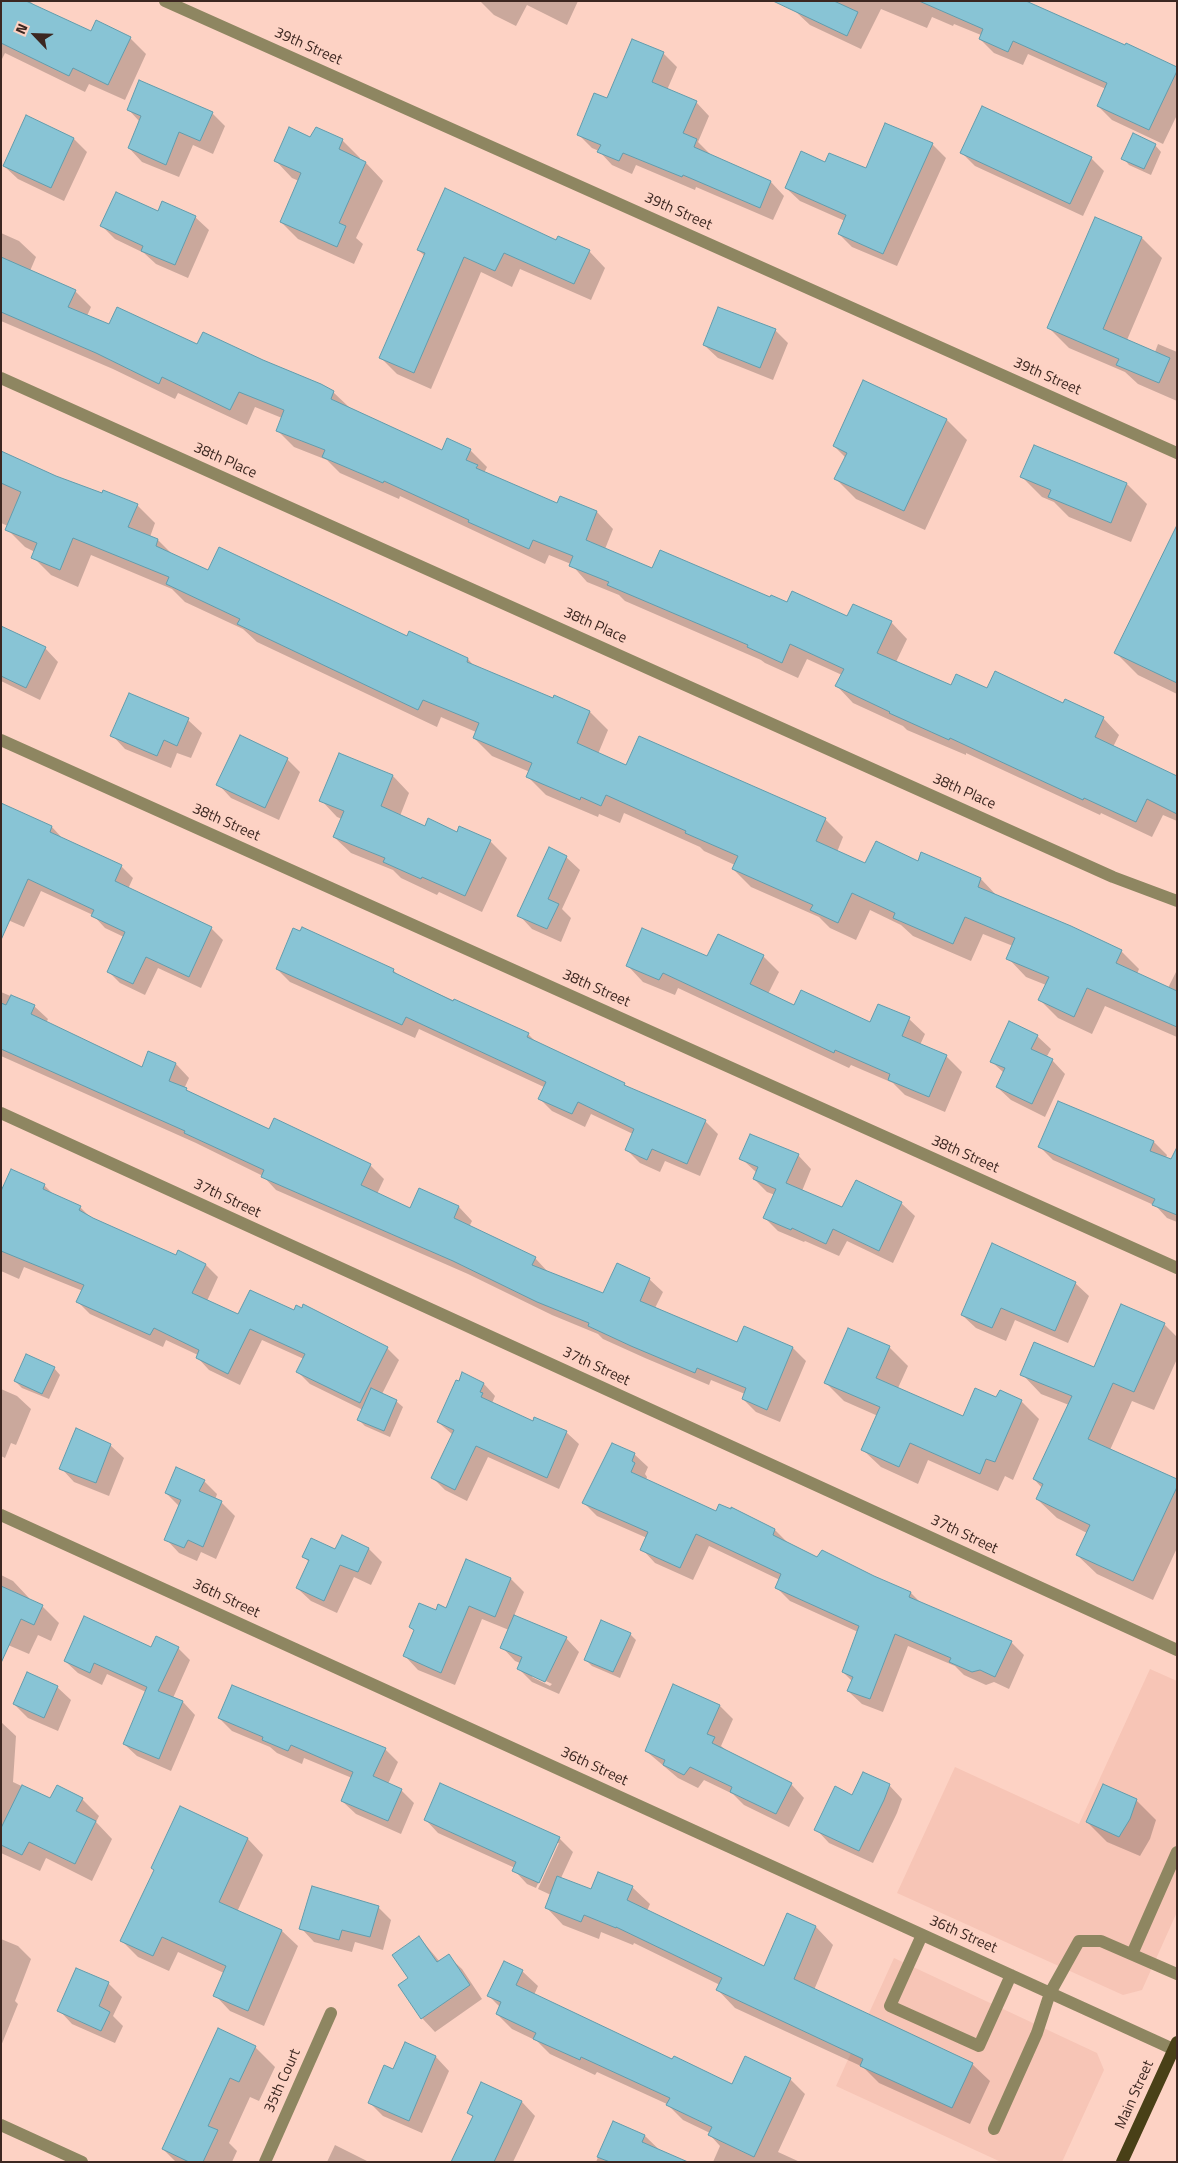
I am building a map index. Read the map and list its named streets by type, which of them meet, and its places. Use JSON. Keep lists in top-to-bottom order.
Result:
{
  "streets": {
    "main road": ["Main Street"],
    "street": [
      "39th Street",
      "38th Place",
      "38th Street",
      "37th Street",
      "36th Street",
      "35th Court"
    ]
  },
  "crossings": [
    ["36th Street", "Main Street"]
  ],
  "north": "top left"
}
